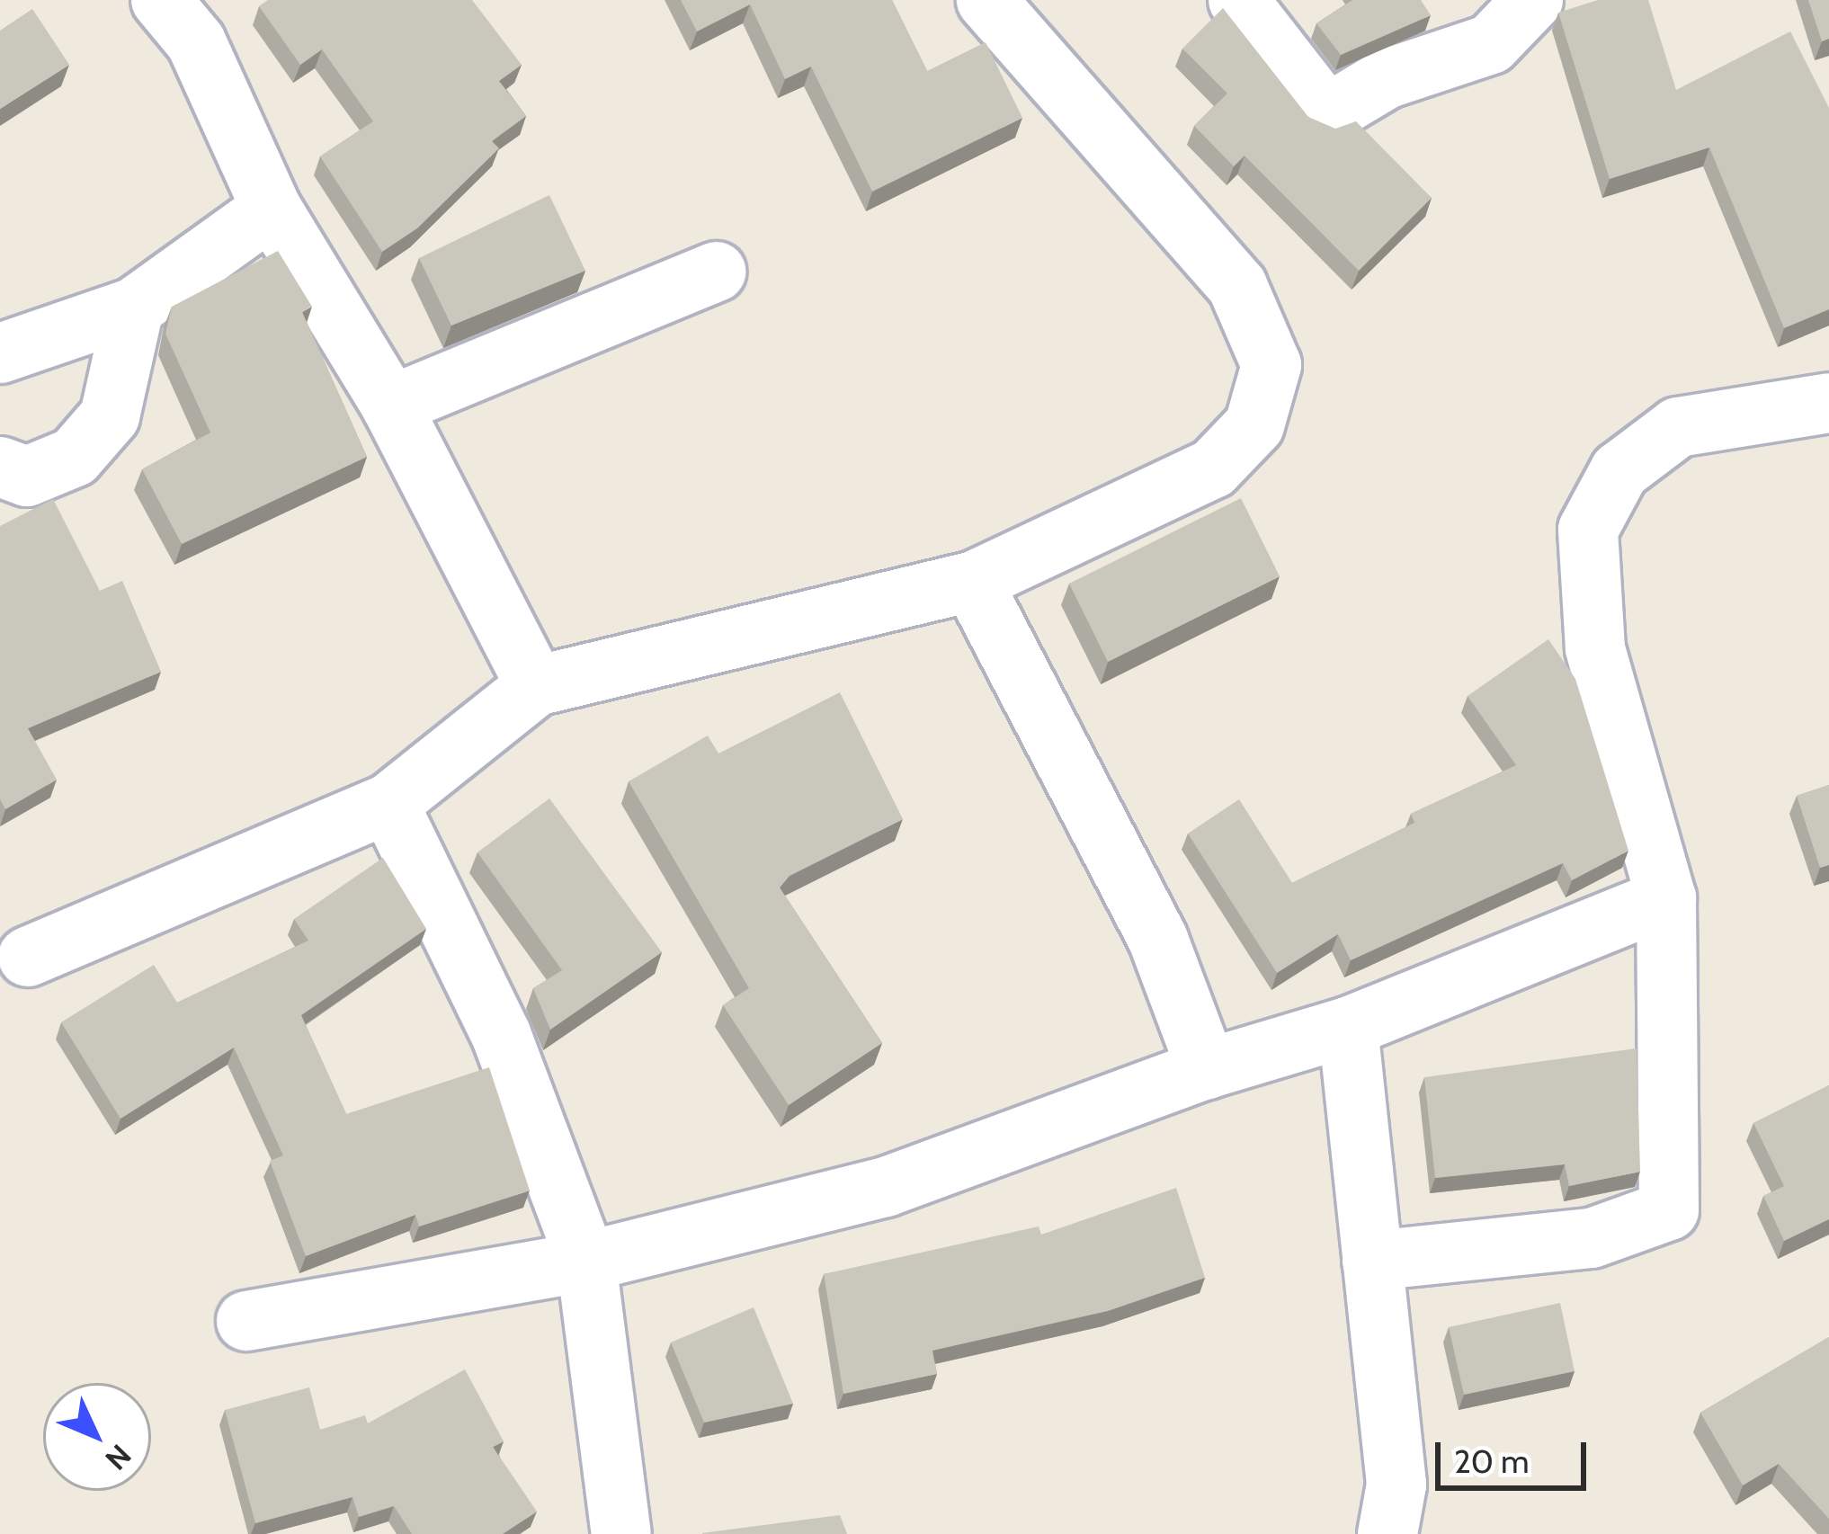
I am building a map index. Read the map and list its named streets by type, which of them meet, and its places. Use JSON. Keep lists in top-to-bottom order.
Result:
{
  "scale_bar": "20 m",
  "north": "bottom right"
}
